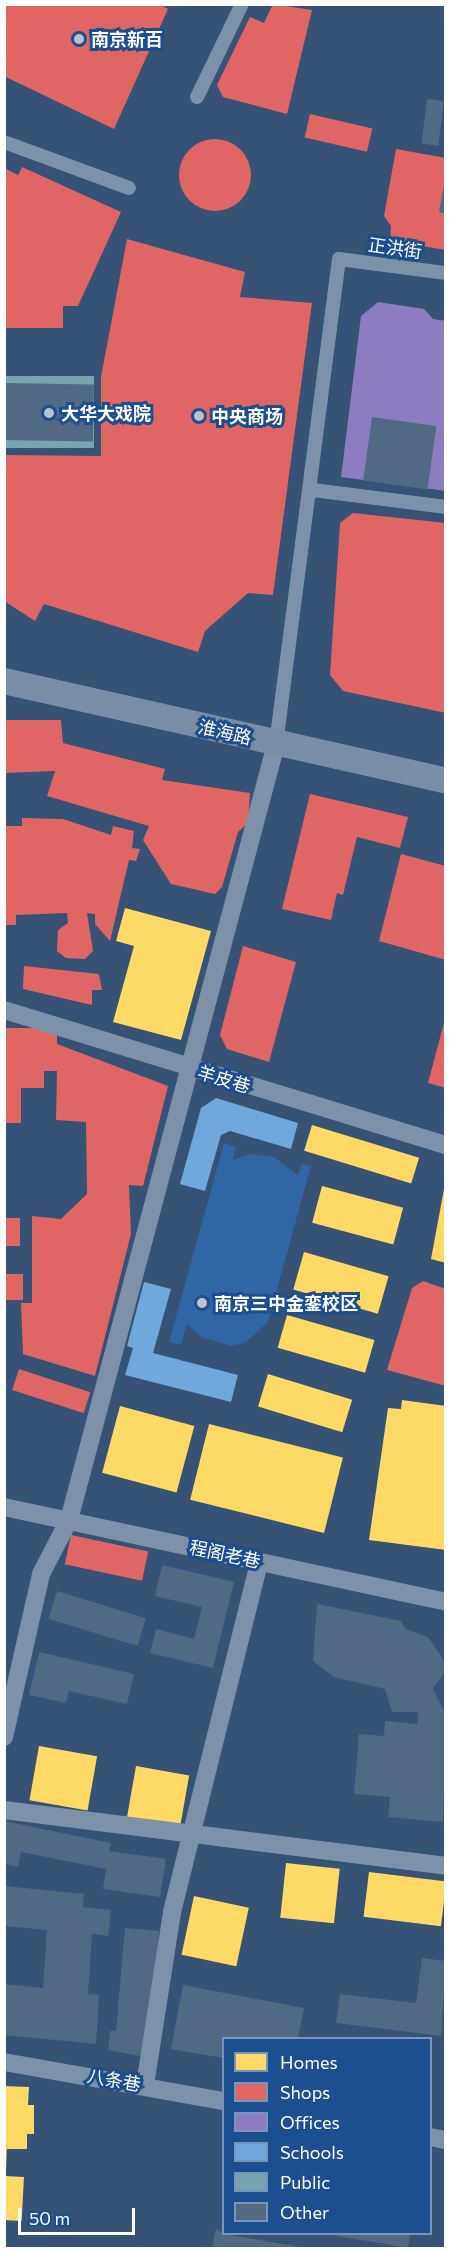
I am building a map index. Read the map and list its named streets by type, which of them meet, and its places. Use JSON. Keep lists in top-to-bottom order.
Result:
{
  "streets": {
    "main road": ["淮海路"],
    "street": [
      "正洪街",
      "羊皮巷",
      "程阁老巷",
      "八条巷"
    ]
  },
  "places": [
    "南京新百",
    "大华大戏院",
    "中央商场",
    "南京三中金銮校区"
  ],
  "legend": [
    "Homes",
    "Shops",
    "Offices",
    "Schools",
    "Public",
    "Other"
  ],
  "scale_bar": "50 m"
}
